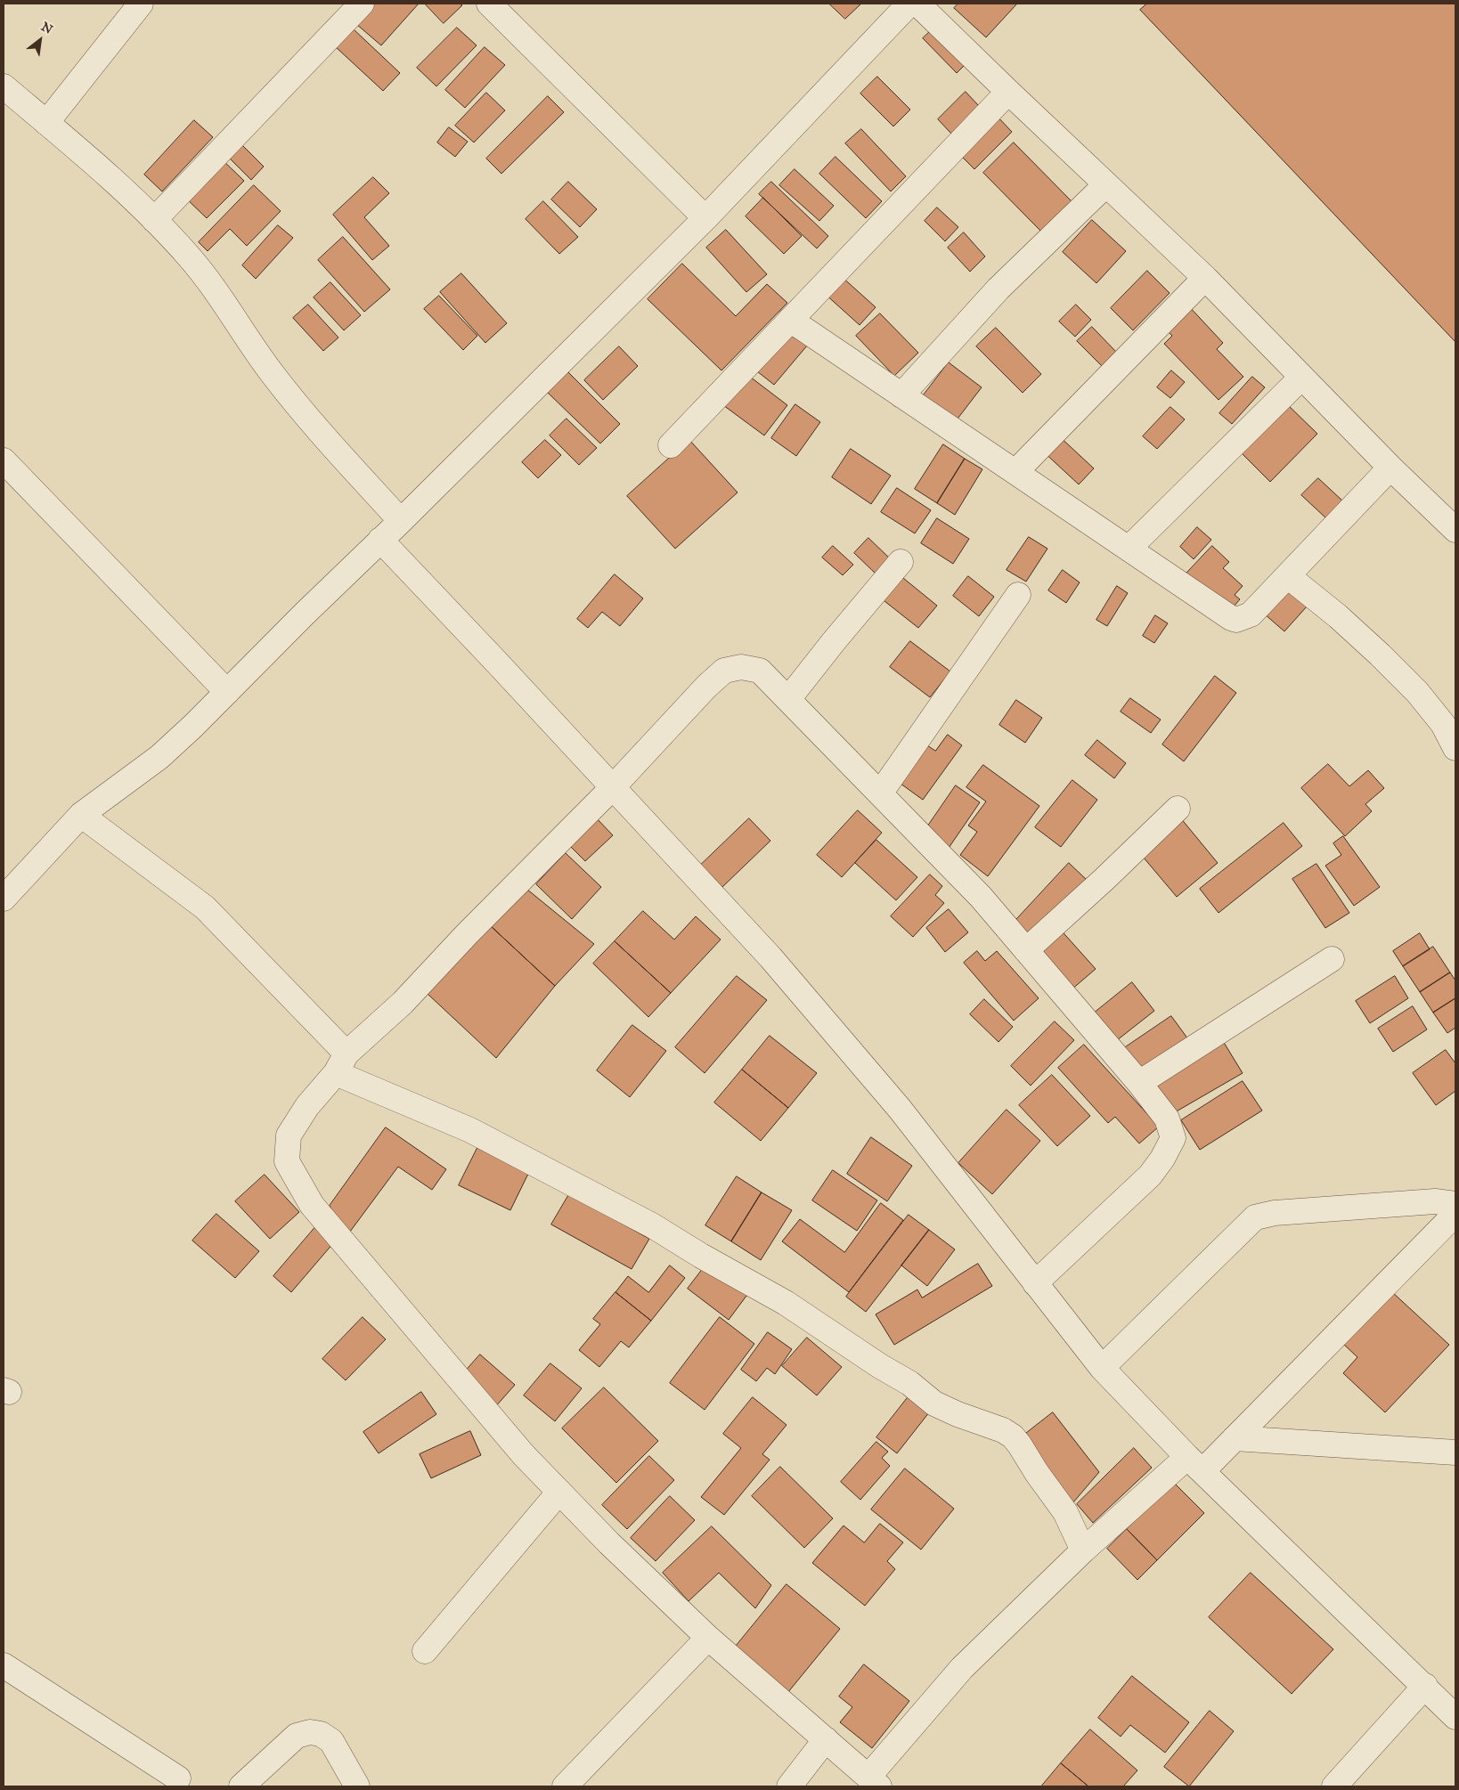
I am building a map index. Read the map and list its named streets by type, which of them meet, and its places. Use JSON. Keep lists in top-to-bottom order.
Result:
{
  "north": "top right"
}
